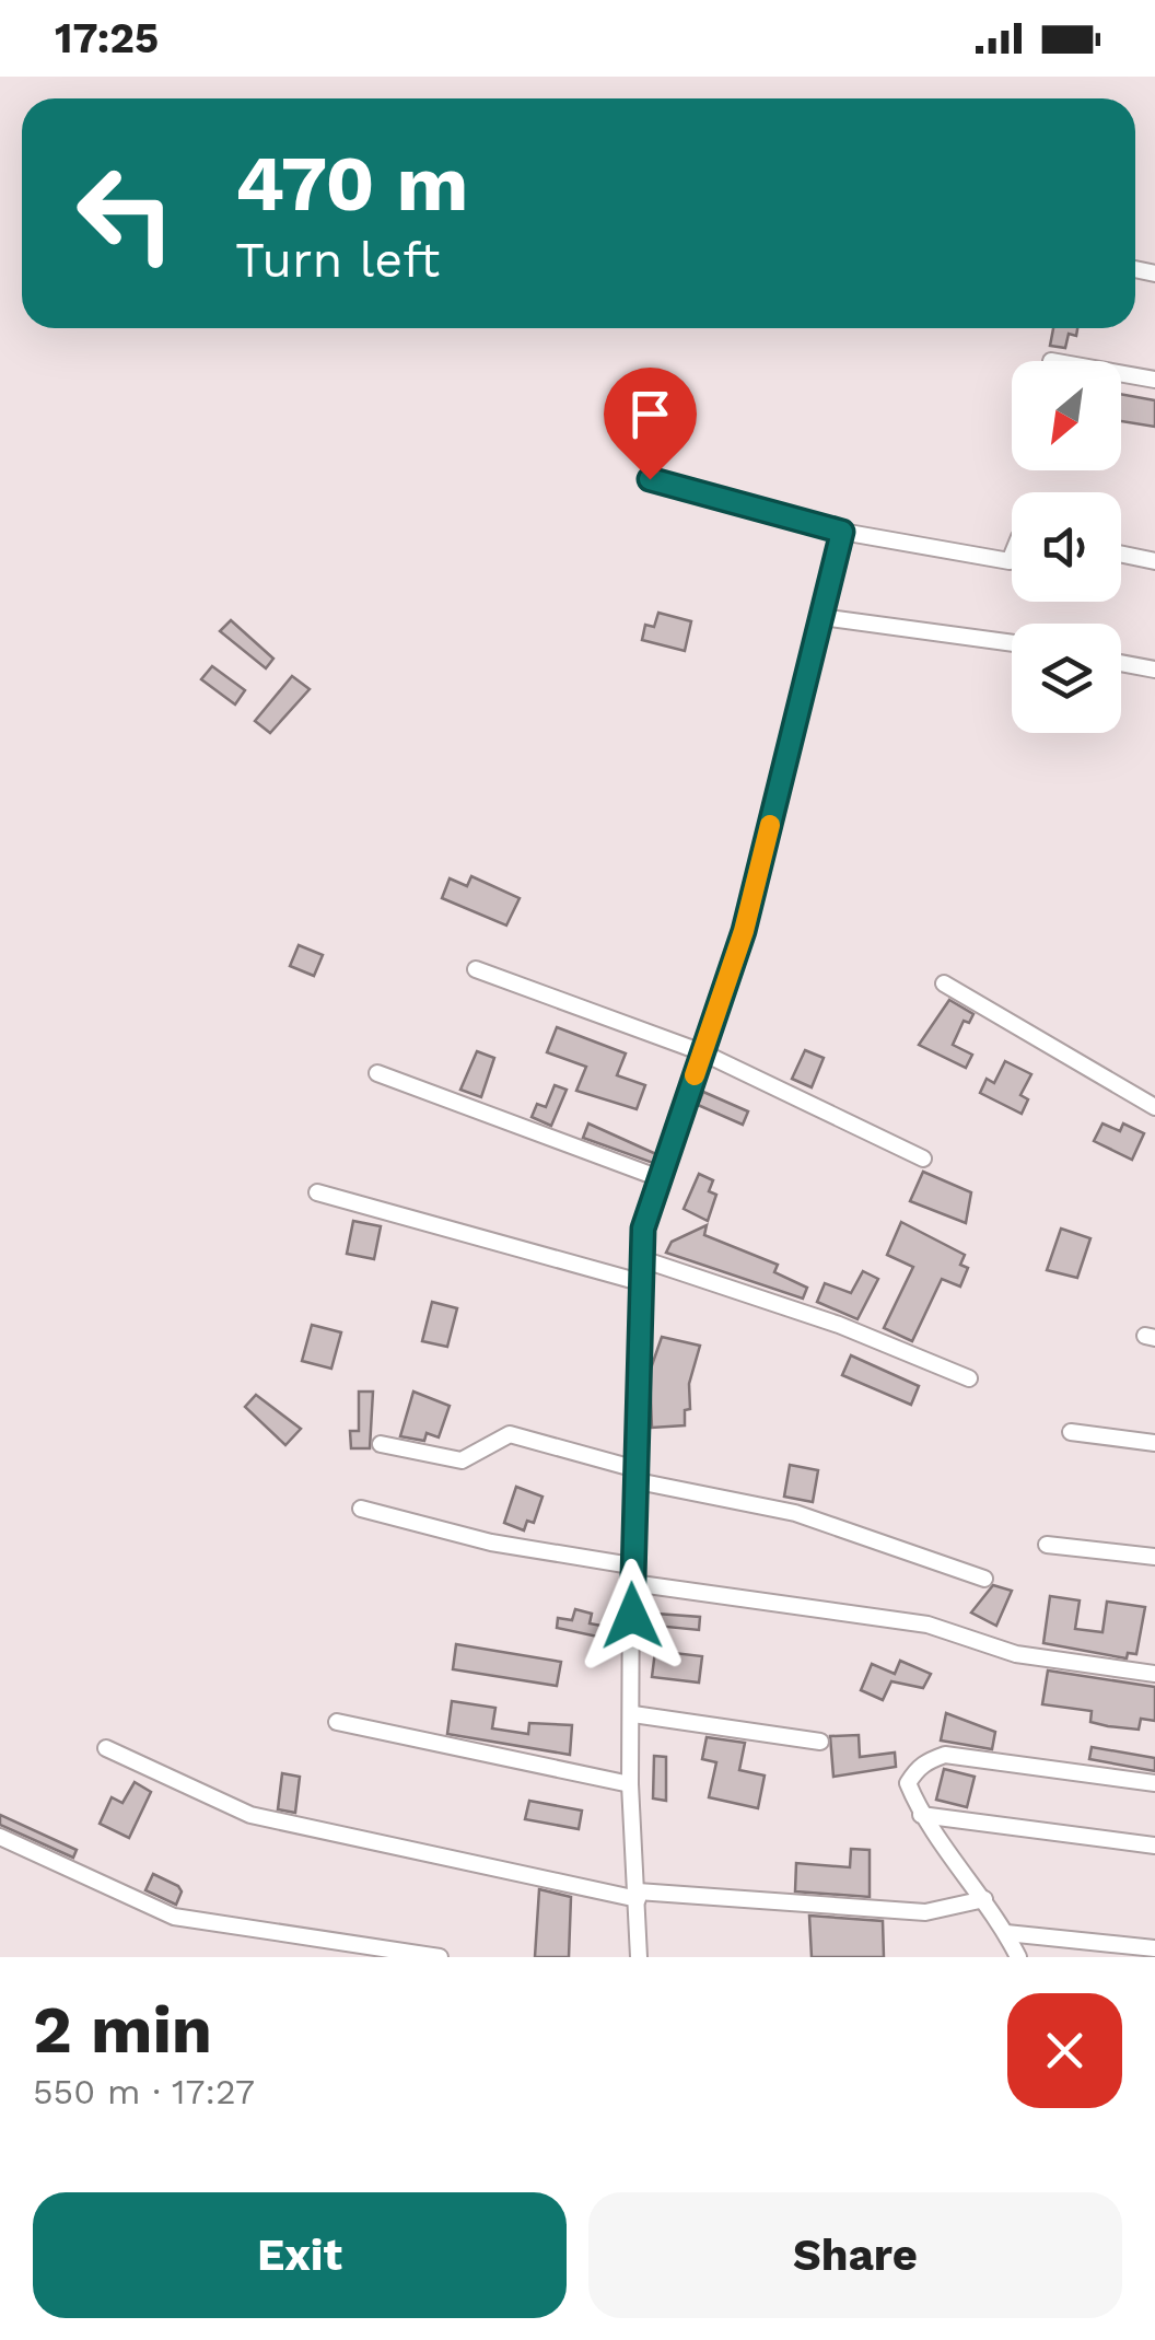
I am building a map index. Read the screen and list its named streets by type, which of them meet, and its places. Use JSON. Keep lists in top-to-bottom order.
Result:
{
  "north": "bottom left",
  "page": {
    "status": "17:25",
    "turn": ["470 m", "Turn left"],
    "heading": ["2 min", "550 m · 17:27"],
    "buttons": ["Exit", "Share"]
  }
}
